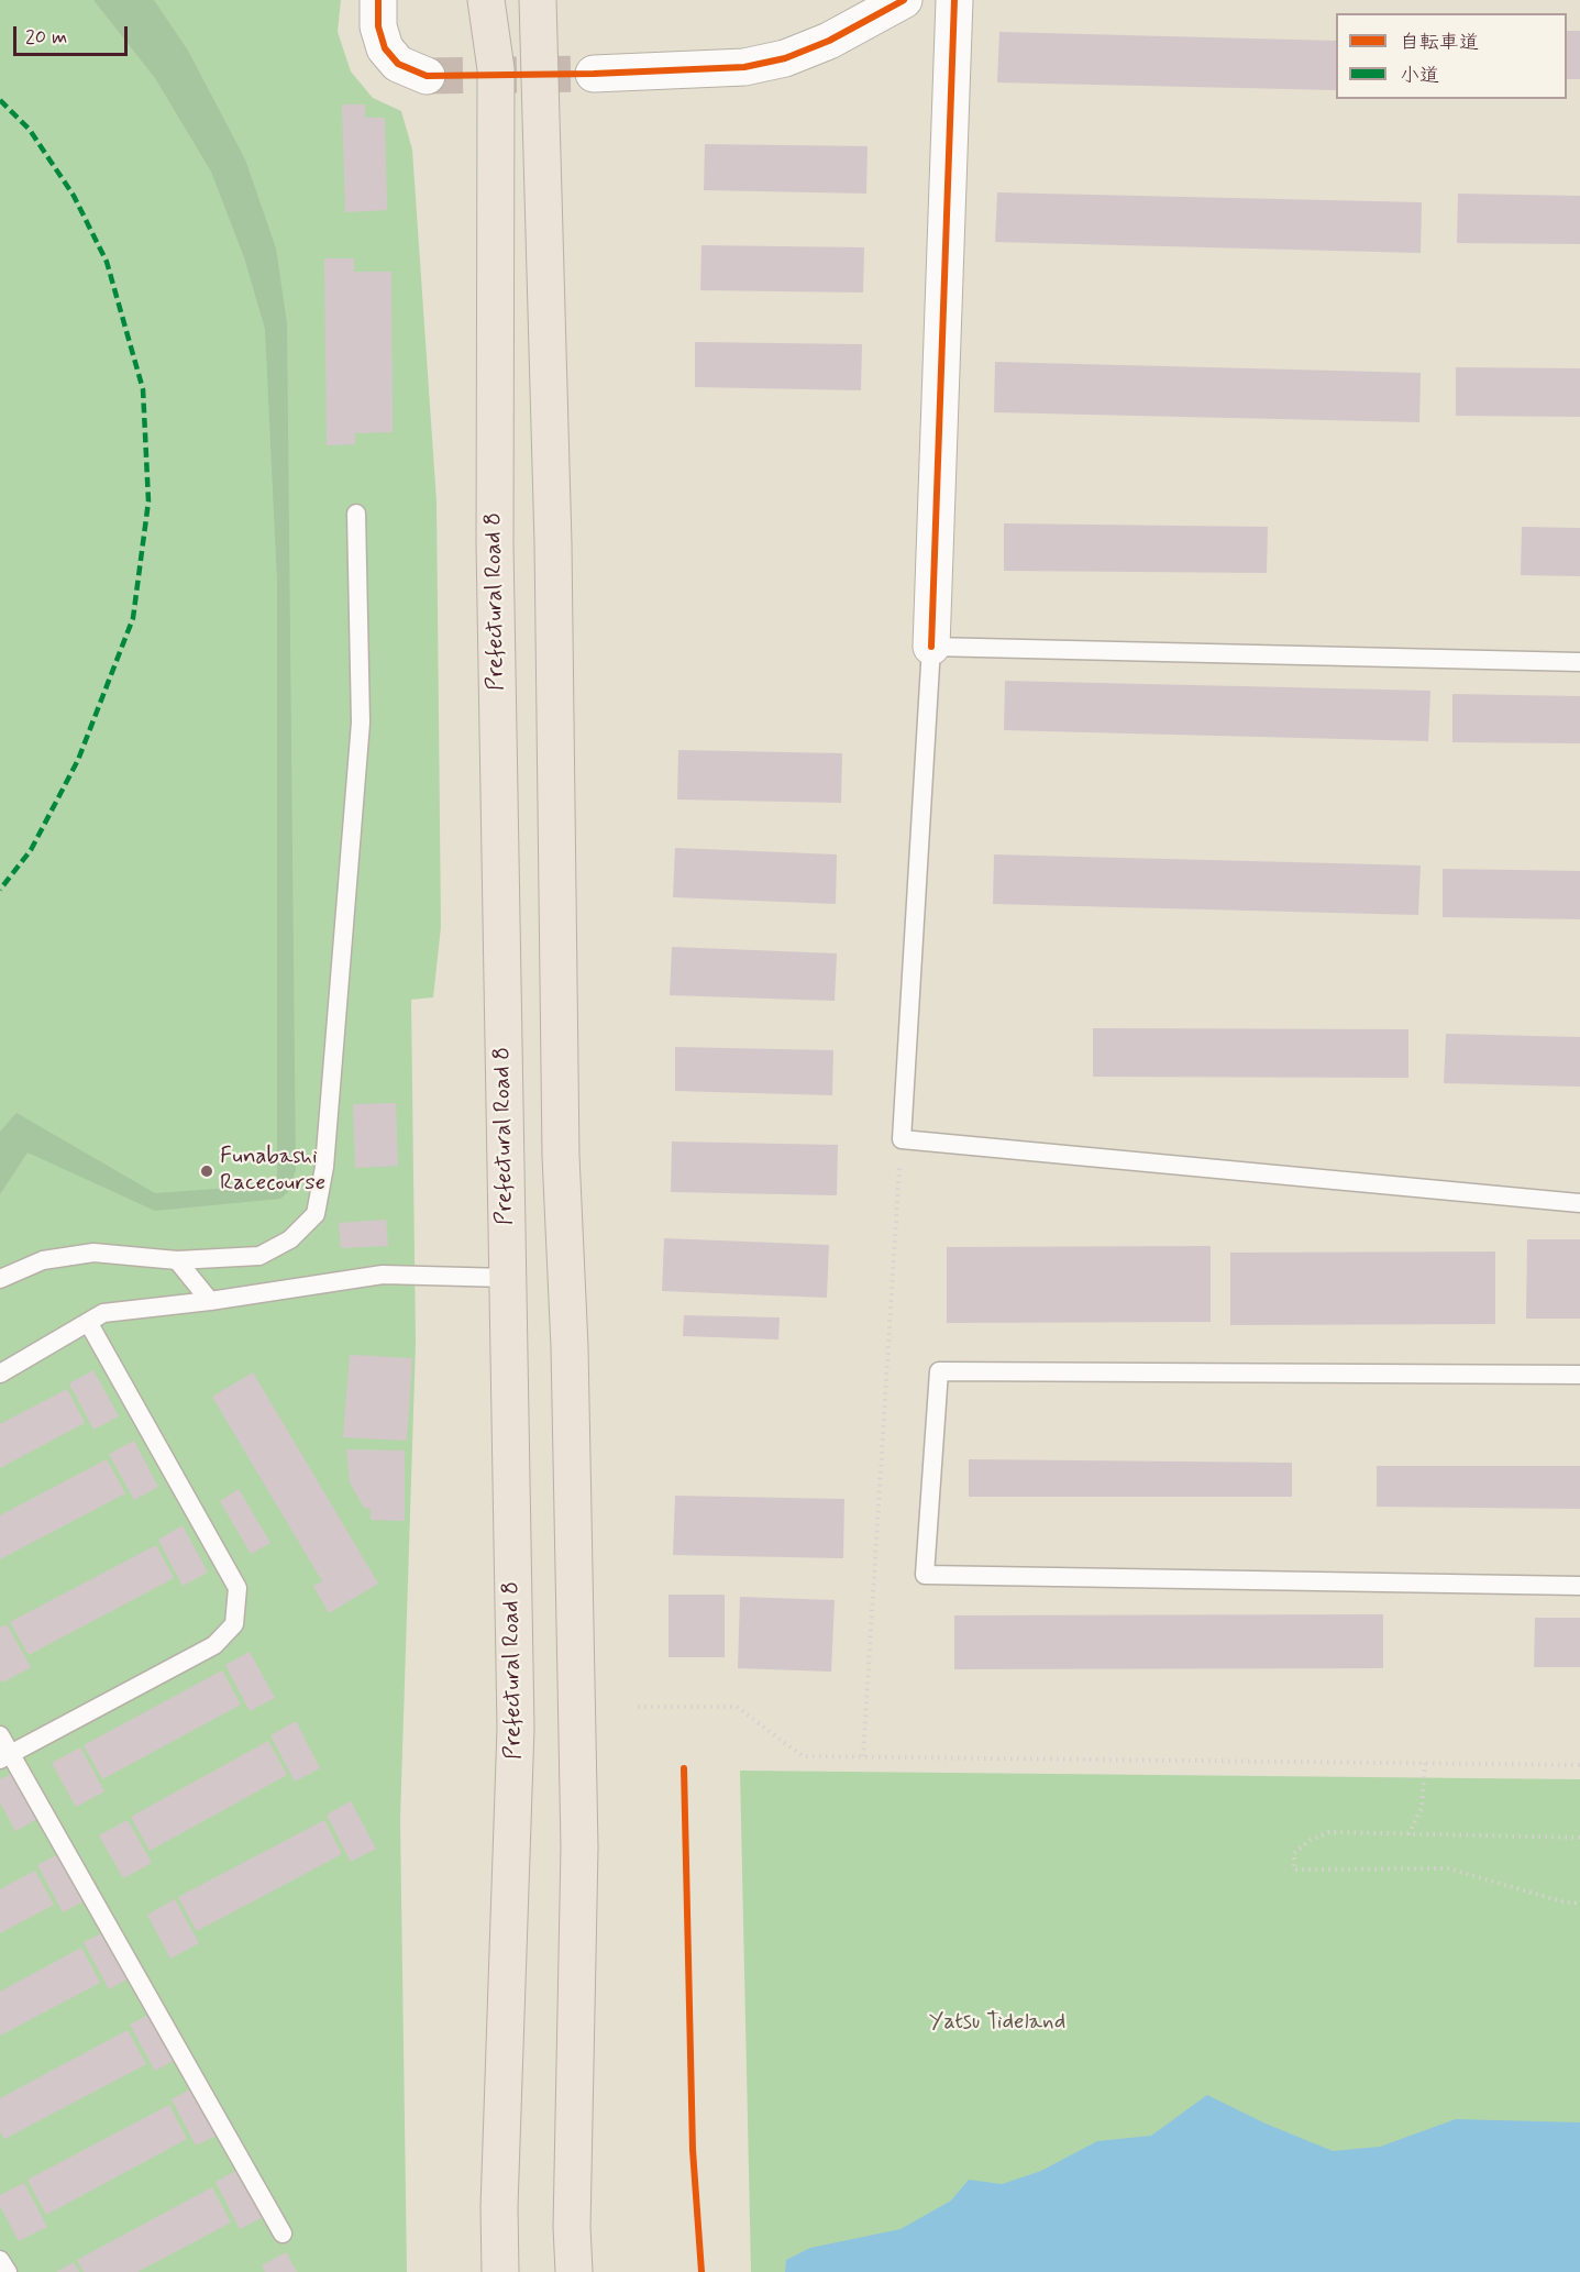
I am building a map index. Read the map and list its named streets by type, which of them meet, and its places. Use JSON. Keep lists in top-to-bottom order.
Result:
{
  "streets": {
    "main road": ["Prefectural Road 8"]
  },
  "parks": ["Yatsu Tideland"],
  "places": ["Funabashi Racecourse"],
  "legend": ["自転車道", "小道"],
  "scale_bar": "20 m"
}
